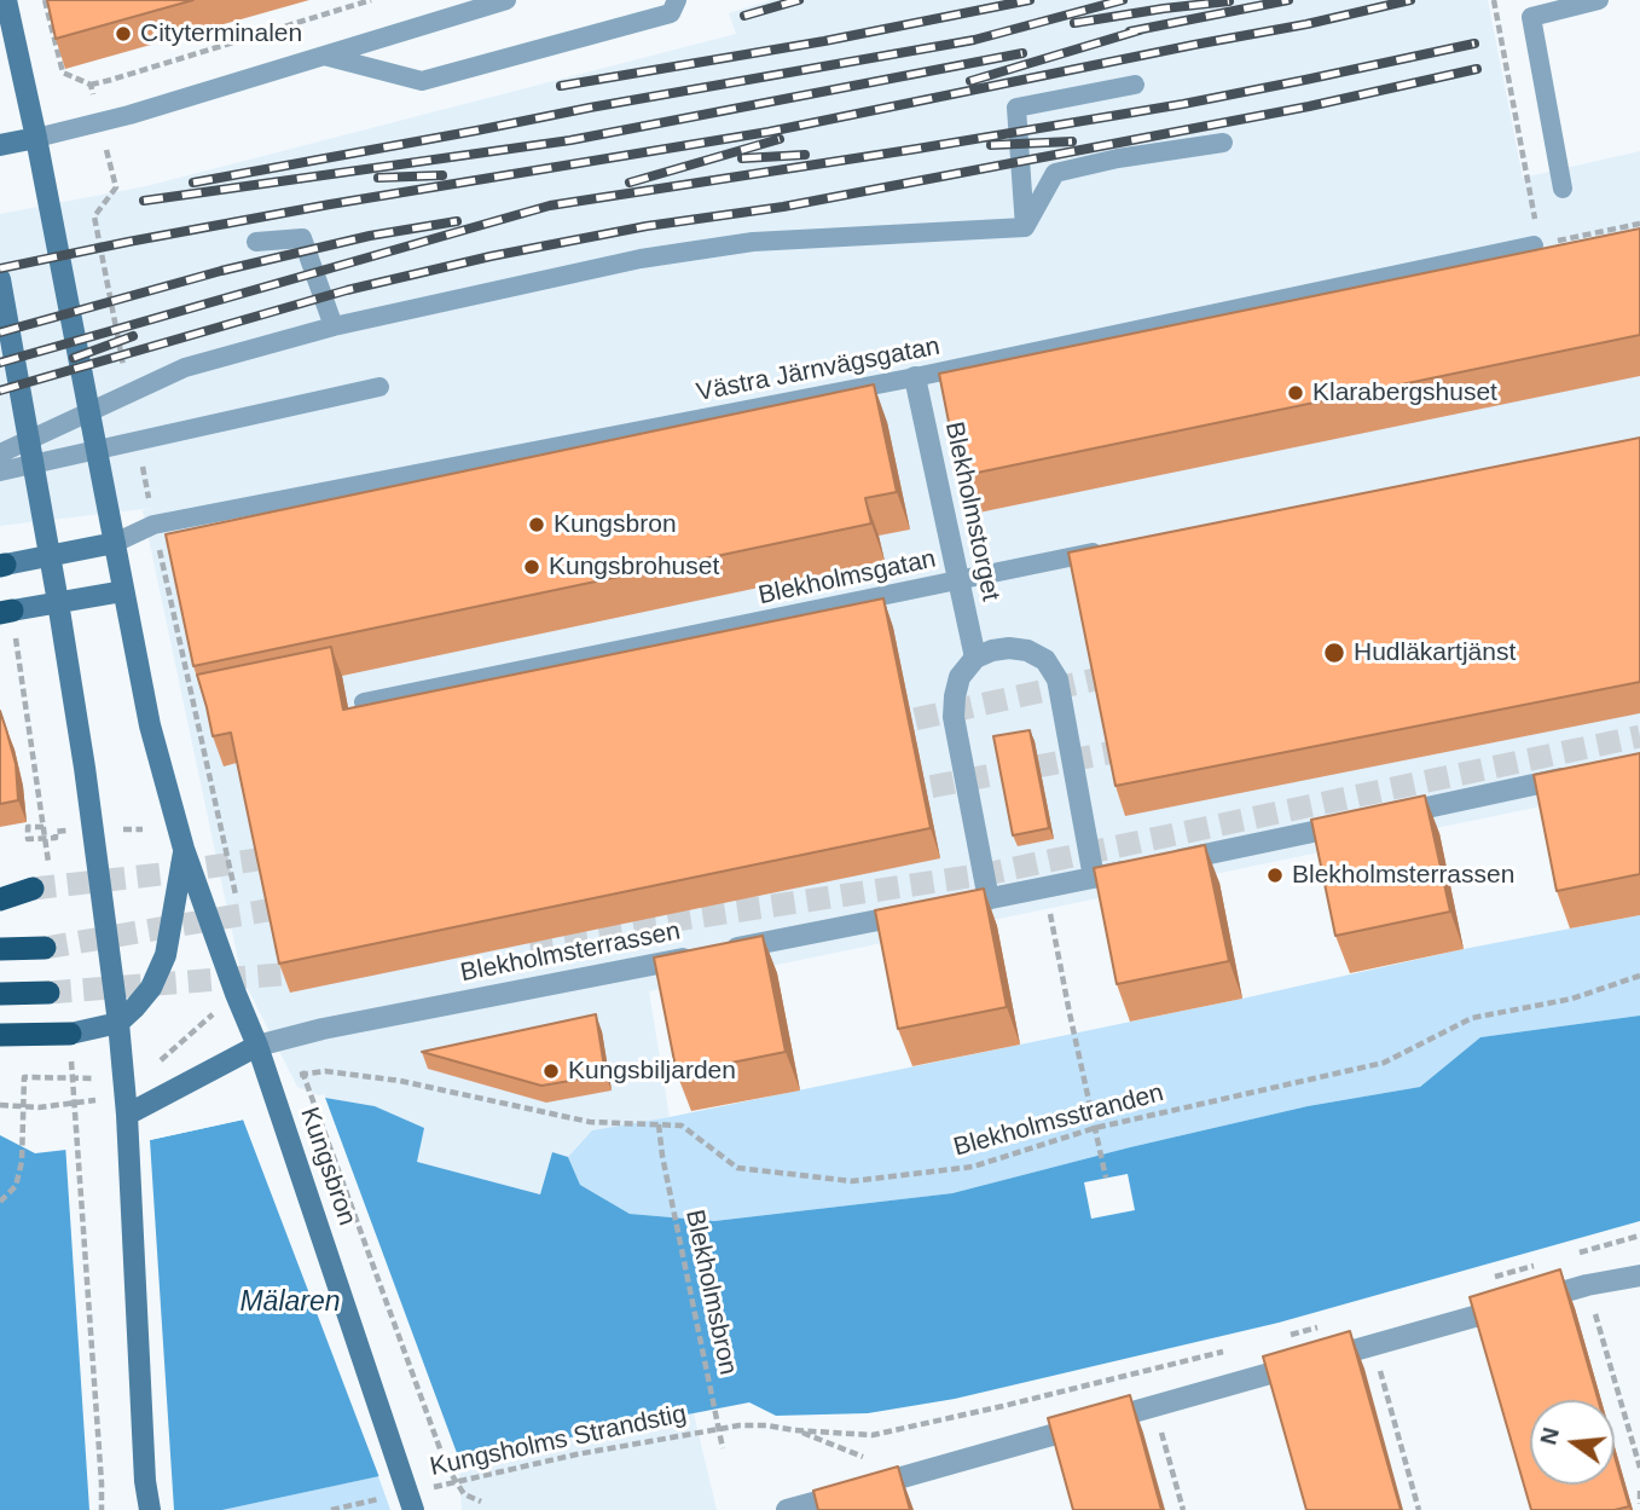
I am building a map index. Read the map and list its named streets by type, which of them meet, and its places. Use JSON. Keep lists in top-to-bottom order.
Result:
{
  "streets": {
    "main road": ["Kungsbron"],
    "street": ["Blekholmstorget", "Blekholmsterrassen"],
    "lane": ["Västra Järnvägsgatan", "Blekholmsgatan"],
    "path": ["Blekholmsstranden", "Blekholmsbron", "Kungsholms Strandstig"]
  },
  "crossings": [
    ["Västra Järnvägsgatan", "Blekholmstorget"],
    ["Västra Järnvägsgatan", "Kungsbron"],
    ["Blekholmsterrassen", "Kungsbron"],
    ["Blekholmsstranden", "Blekholmsbron"]
  ],
  "water": ["Mälaren"],
  "places": [
    "Cityterminalen",
    "Klarabergshuset",
    "Kungsbron",
    "Kungsbrohuset",
    "Hudläkartjänst",
    "Blekholmsterrassen",
    "Kungsbiljarden"
  ],
  "north": "left"
}
